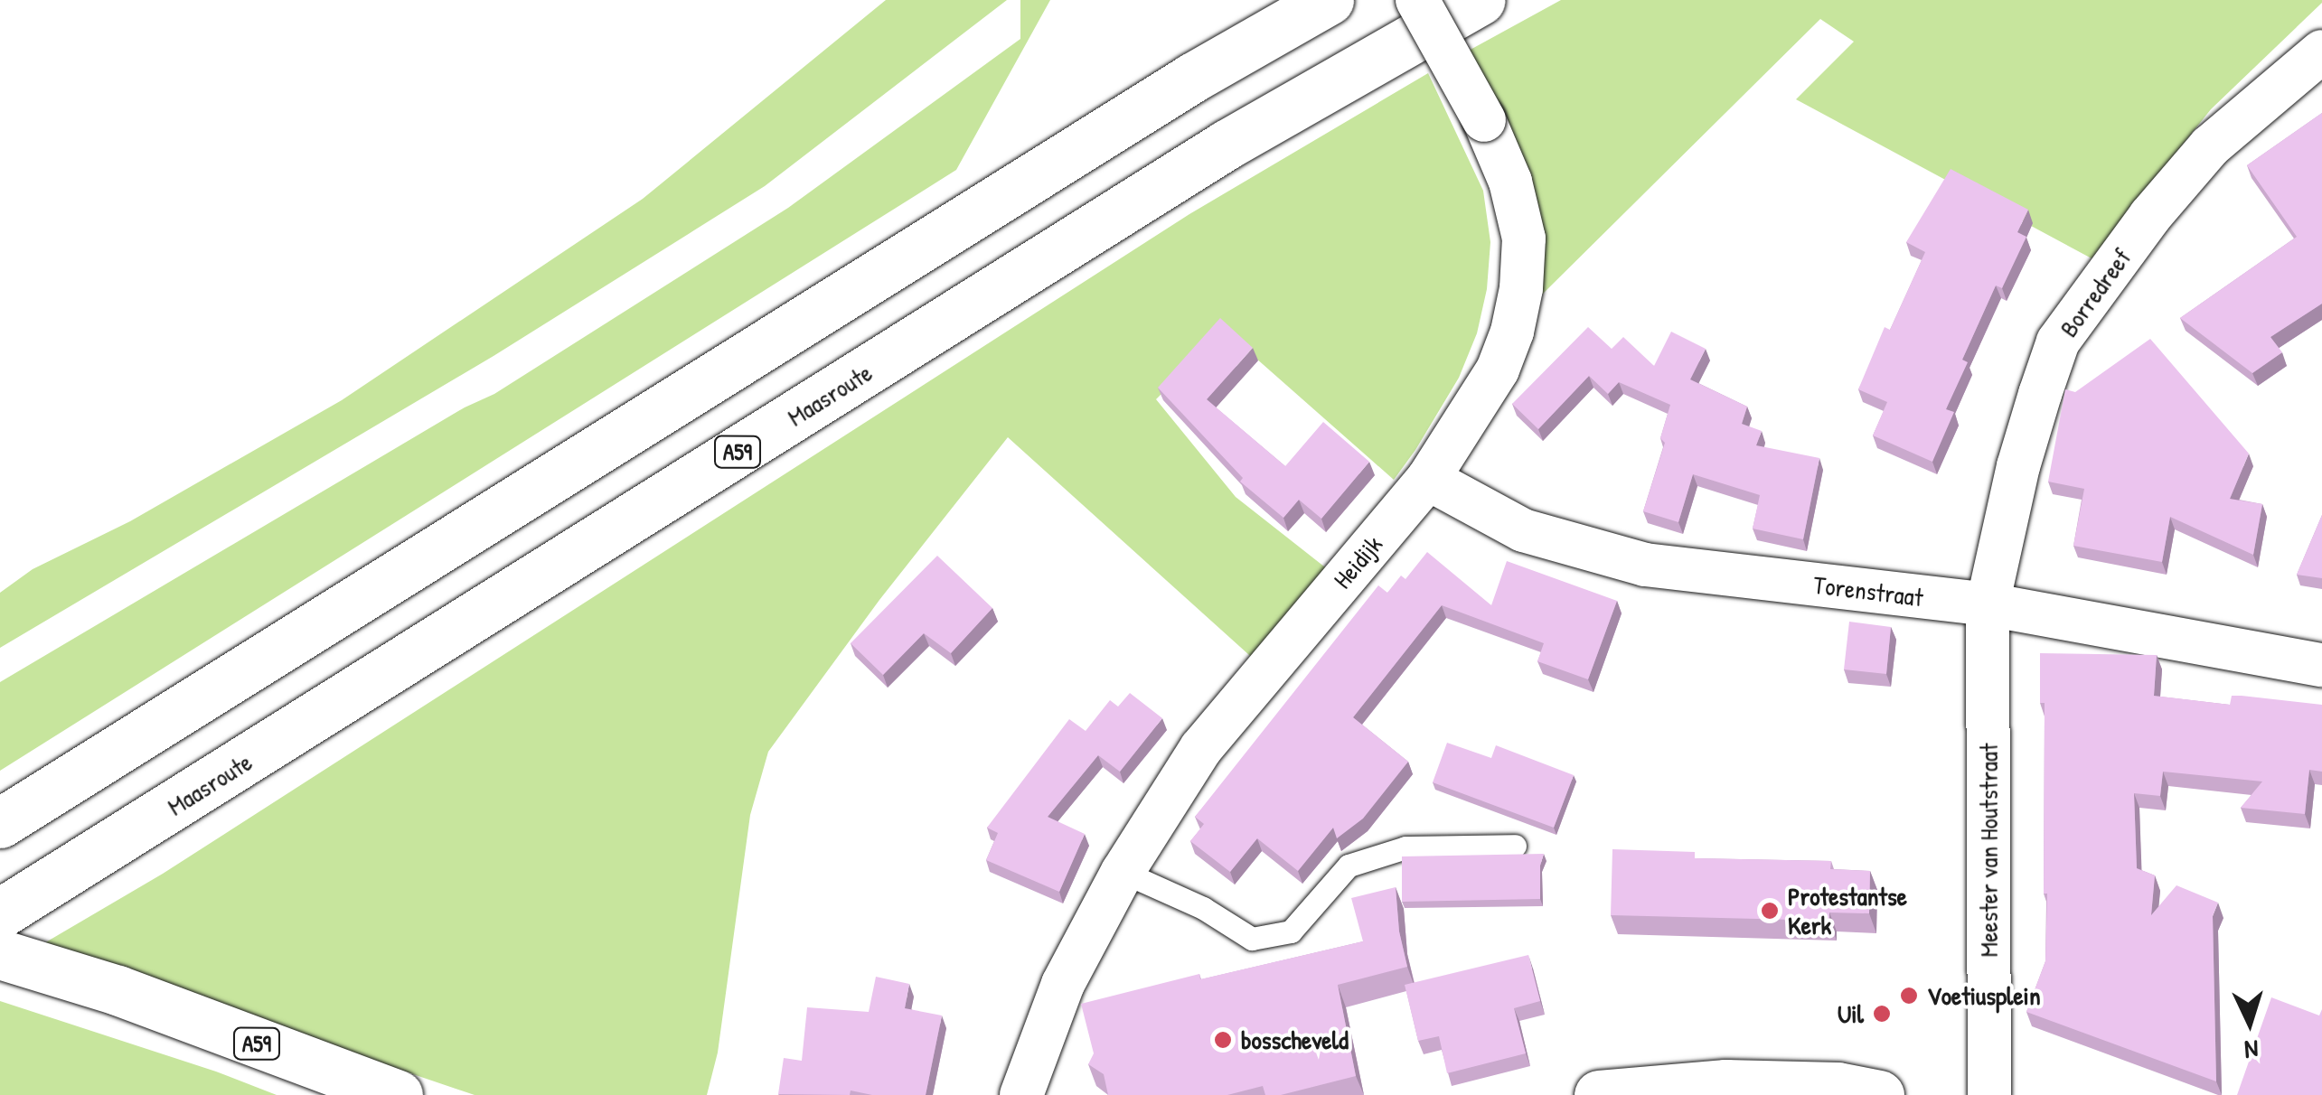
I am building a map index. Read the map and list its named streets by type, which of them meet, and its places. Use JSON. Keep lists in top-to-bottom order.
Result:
{
  "streets": {
    "main road": ["Maasroute", "A59"],
    "street": [
      "Borredreef",
      "Heidijk",
      "Torenstraat",
      "Meester van Houtstraat"
    ]
  },
  "crossings": [
    ["Borredreef", "Torenstraat"],
    ["Borredreef", "Meester van Houtstraat"],
    ["Heidijk", "Torenstraat"],
    ["Torenstraat", "Meester van Houtstraat"]
  ],
  "places": [
    "Protestantse Kerk",
    "Voetiusplein",
    "Uil",
    "bosscheveld"
  ],
  "north": "bottom"
}
